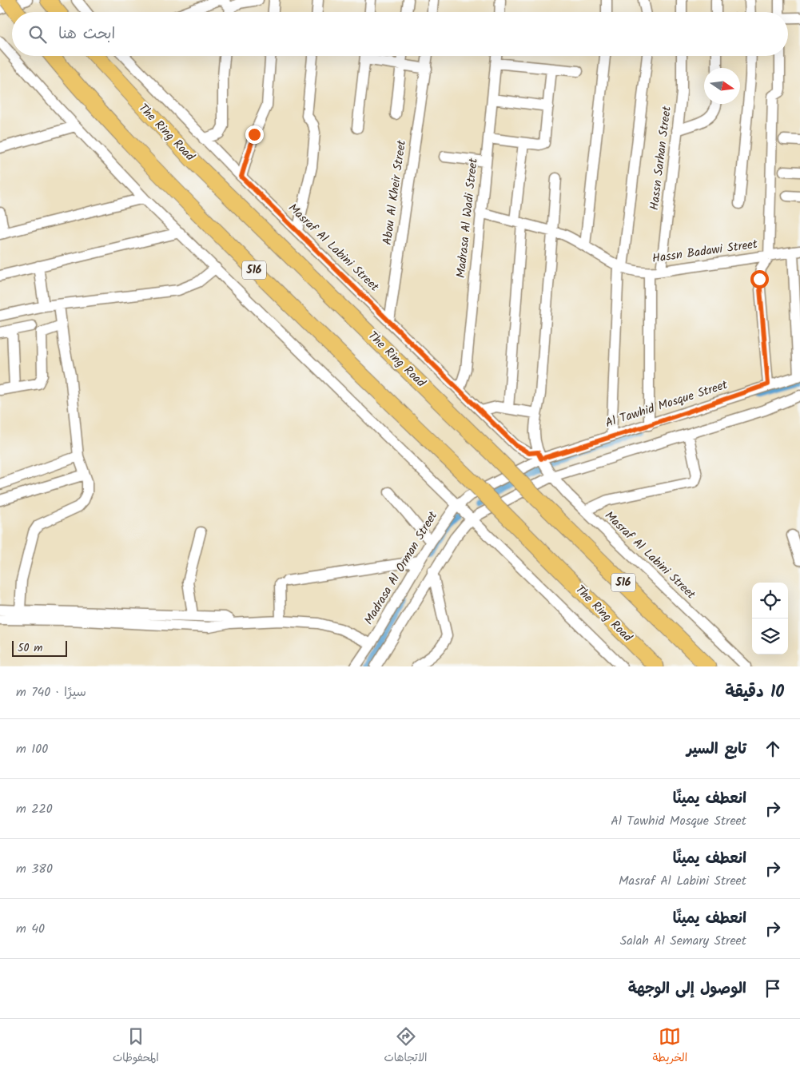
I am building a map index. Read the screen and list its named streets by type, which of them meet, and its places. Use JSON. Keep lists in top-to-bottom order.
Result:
{
  "streets": {
    "highway": ["The Ring Road", "516"],
    "street": [
      "Hassn Sarhan Street",
      "Abou Al Kheir Street",
      "Madrasa Al Wadi Street",
      "Masraf Al Labini Street",
      "Hassn Badawi Street",
      "Al Tawhid Mosque Street",
      "Madrasa Al Orman Street"
    ]
  },
  "crossings": [
    ["Hassn Sarhan Street", "Hassn Badawi Street"],
    ["Abou Al Kheir Street", "Masraf Al Labini Street"],
    ["Madrasa Al Wadi Street", "Masraf Al Labini Street"],
    ["Madrasa Al Wadi Street", "Hassn Badawi Street"],
    ["Masraf Al Labini Street", "Al Tawhid Mosque Street"],
    ["Masraf Al Labini Street", "Madrasa Al Orman Street"],
    ["Al Tawhid Mosque Street", "Madrasa Al Orman Street"]
  ],
  "scale_bar": "50 m",
  "north": "right",
  "page": {
    "search": "ابحث هنا",
    "scale": "50 m",
    "heading": ["10 دقيقة", "سيرًا · 740 m"],
    "list": [
      ["تابع السير", "100 m"],
      ["انعطف يمينًا", "Al Tawhid Mosque Street", "220 m"],
      ["انعطف يمينًا", "Masraf Al Labini Street", "380 m"],
      ["انعطف يمينًا", "Salah Al Semary Street", "40 m"],
      "الوصول إلى الوجهة"
    ],
    "nav": ["الخريطة", "الاتجاهات", "المحفوظات"]
  }
}
